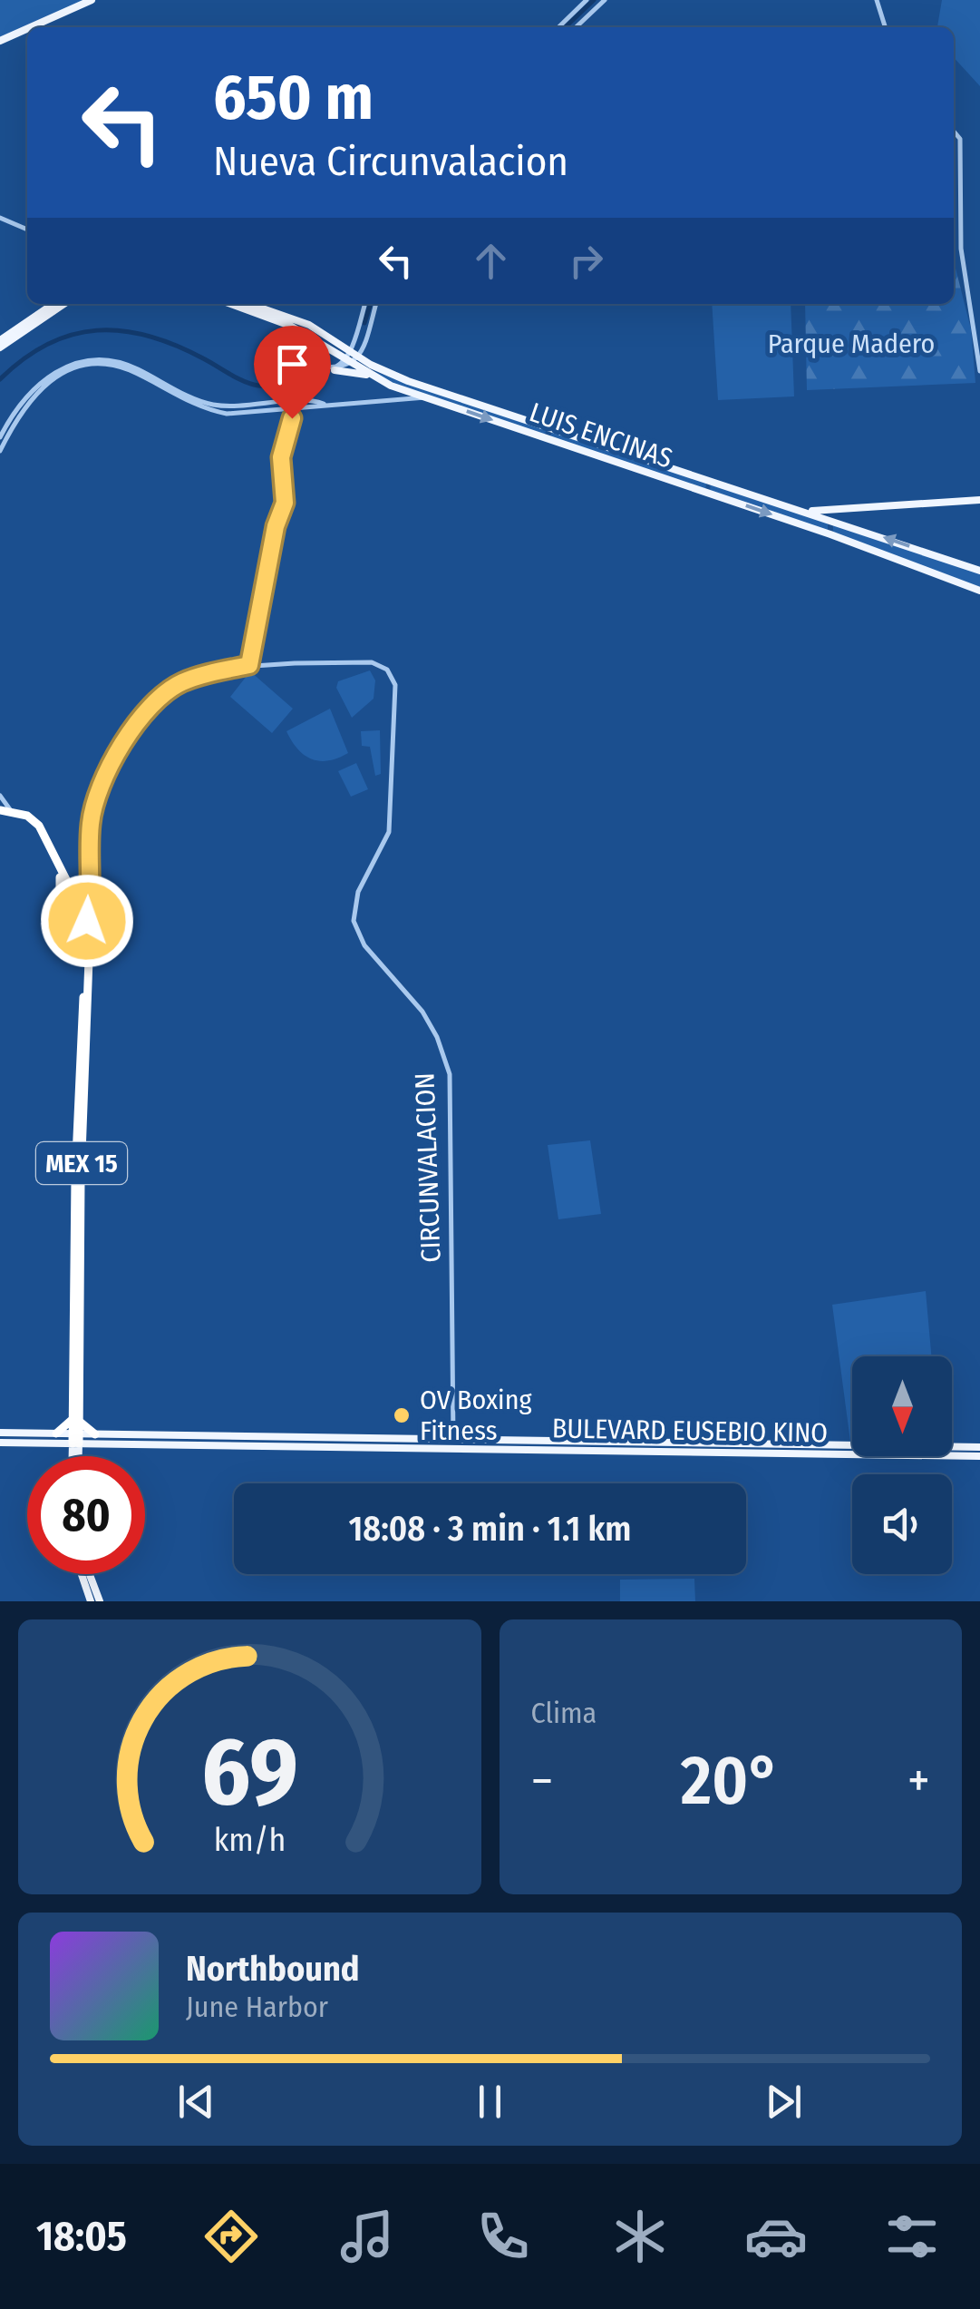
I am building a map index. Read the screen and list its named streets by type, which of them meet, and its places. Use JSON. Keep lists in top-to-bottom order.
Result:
{
  "streets": {
    "highway": ["MEX 15"],
    "main road": ["LUIS ENCINAS", "BULEVARD EUSEBIO KINO"],
    "street": ["CIRCUNVALACION"]
  },
  "crossings": [
    ["MEX 15", "BULEVARD EUSEBIO KINO"]
  ],
  "parks": ["Parque Madero"],
  "places": ["OV Boxing Fitness"],
  "north": "bottom",
  "page": {
    "turn": ["650 m", "Nueva Circunvalacion"],
    "limit": "80",
    "trip": "18:08 · 3 min · 1.1 km",
    "tile": "Clima",
    "heat": ["−", "20°", "+"],
    "song": ["Northbound", "June Harbor"],
    "tabs": "18:05",
    "gauge": ["69", "km/h"]
  }
}
